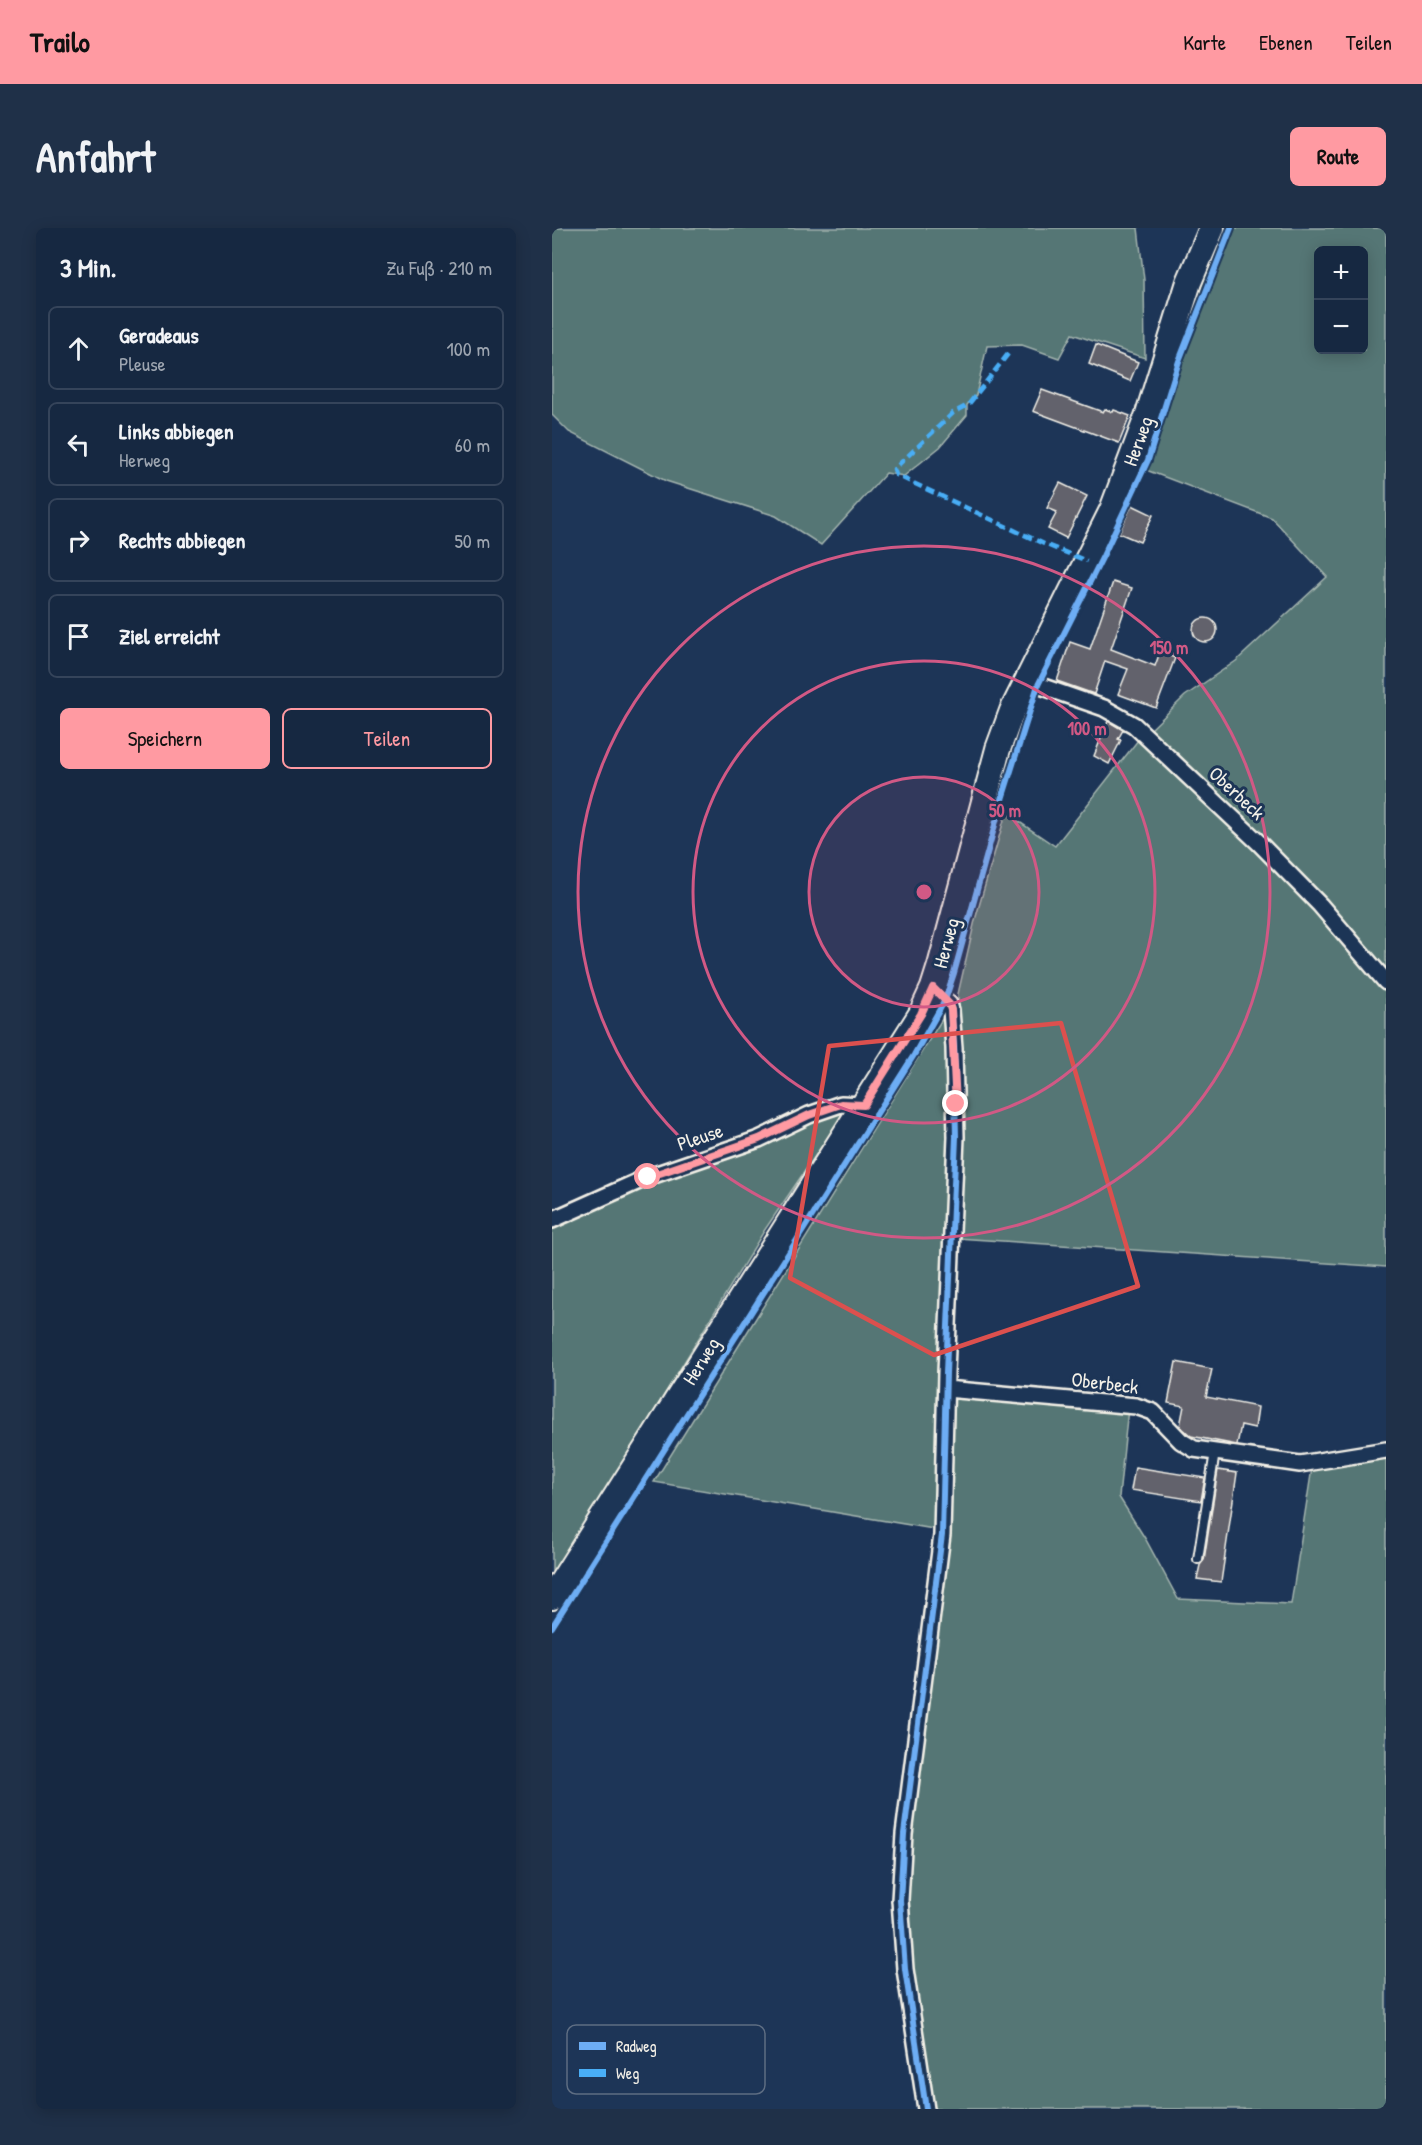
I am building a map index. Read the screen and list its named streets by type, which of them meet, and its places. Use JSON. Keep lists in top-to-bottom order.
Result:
{
  "streets": {
    "main road": ["Herweg"],
    "street": ["Oberbeck", "Pleuse"]
  },
  "crossings": [
    ["Herweg", "Oberbeck"],
    ["Herweg", "Pleuse"]
  ],
  "legend": ["Radweg", "Weg"],
  "page": {
    "header": "Trailo",
    "nav": ["Karte", "Ebenen", "Teilen"],
    "buttons": [
      "Route",
      ["Speichern", "Teilen"]
    ],
    "title": "Anfahrt",
    "heading": ["3 Min.", "Zu Fuß · 210 m"],
    "map_buttons": ["+", "−"],
    "list": [
      ["Geradeaus", "Pleuse", "100 m"],
      ["Links abbiegen", "Herweg", "60 m"],
      ["Rechts abbiegen", "50 m"],
      "Ziel erreicht"
    ]
  },
  "rings": ["150 m", "100 m", "50 m"]
}
